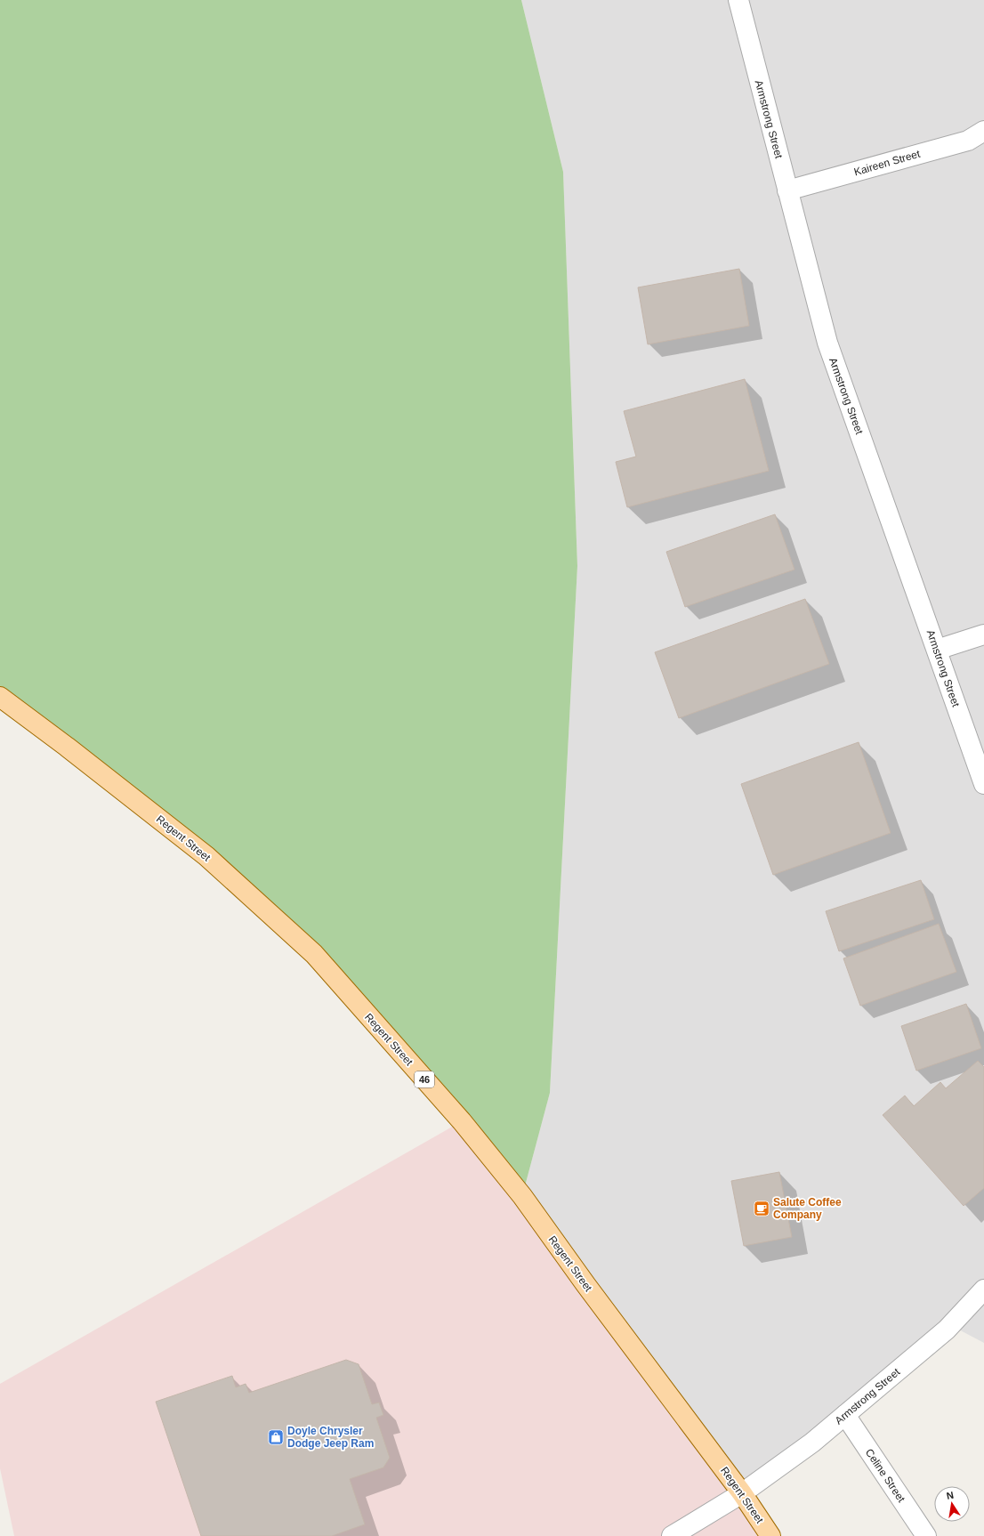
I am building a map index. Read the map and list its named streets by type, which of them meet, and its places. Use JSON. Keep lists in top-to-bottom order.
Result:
{
  "streets": {
    "main road": ["Regent Street", "46"],
    "street": ["Armstrong Street", "Kaireen Street", "Celine Street"]
  },
  "crossings": [
    ["Armstrong Street", "Kaireen Street"],
    ["Armstrong Street", "Regent Street"],
    ["Armstrong Street", "Celine Street"]
  ],
  "places": {
    "cafe": ["Salute Coffee Company"],
    "shop": ["Doyle Chrysler Dodge Jeep Ram"]
  },
  "north": "top"
}
